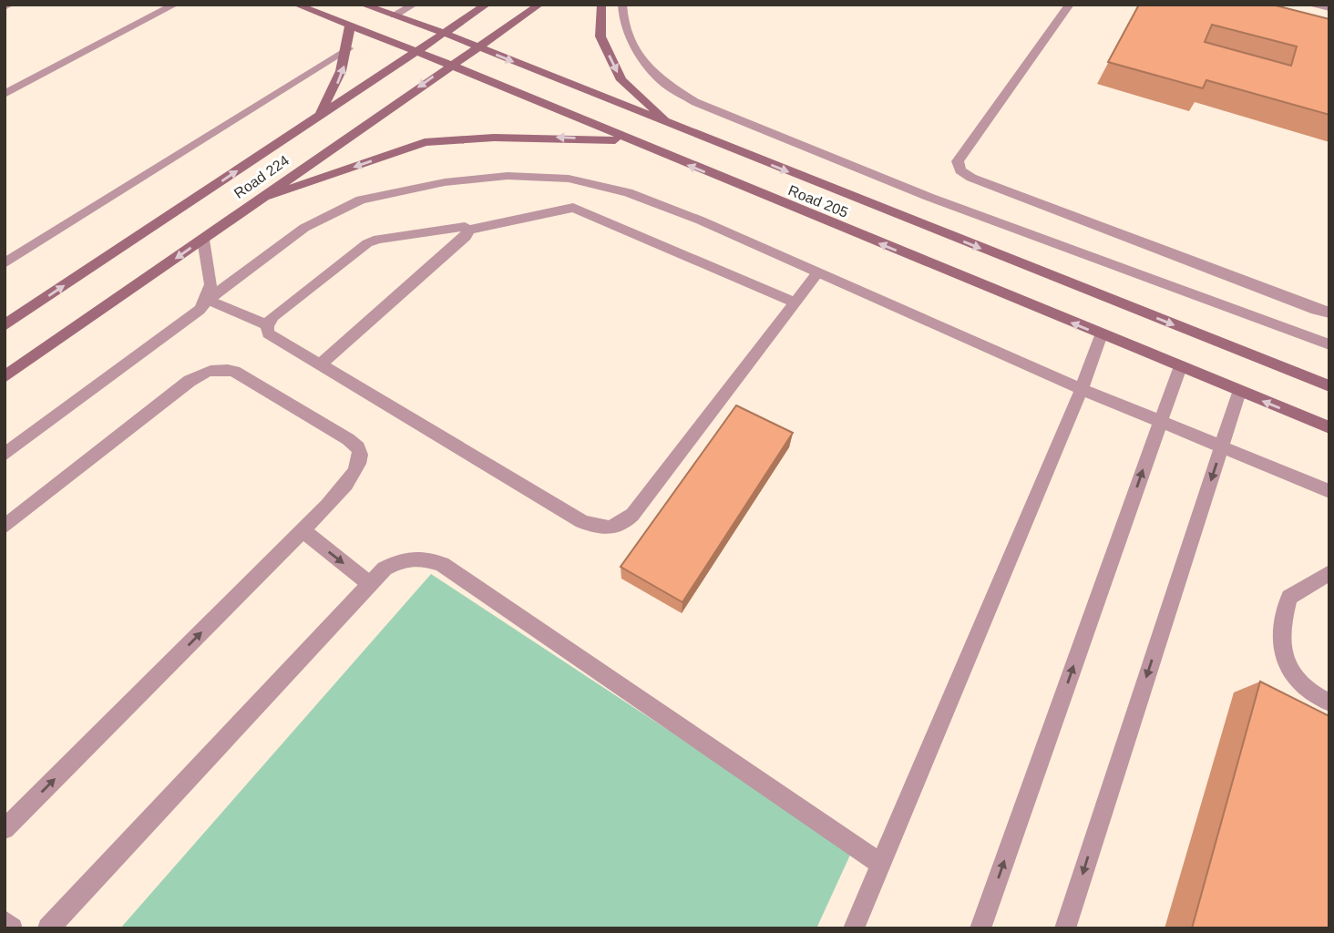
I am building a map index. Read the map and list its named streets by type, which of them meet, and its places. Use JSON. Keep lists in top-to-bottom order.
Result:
{
  "streets": {
    "main road": ["Road 224", "Road 205"]
  },
  "crossings": [
    ["Road 224", "Road 205"]
  ]
}
